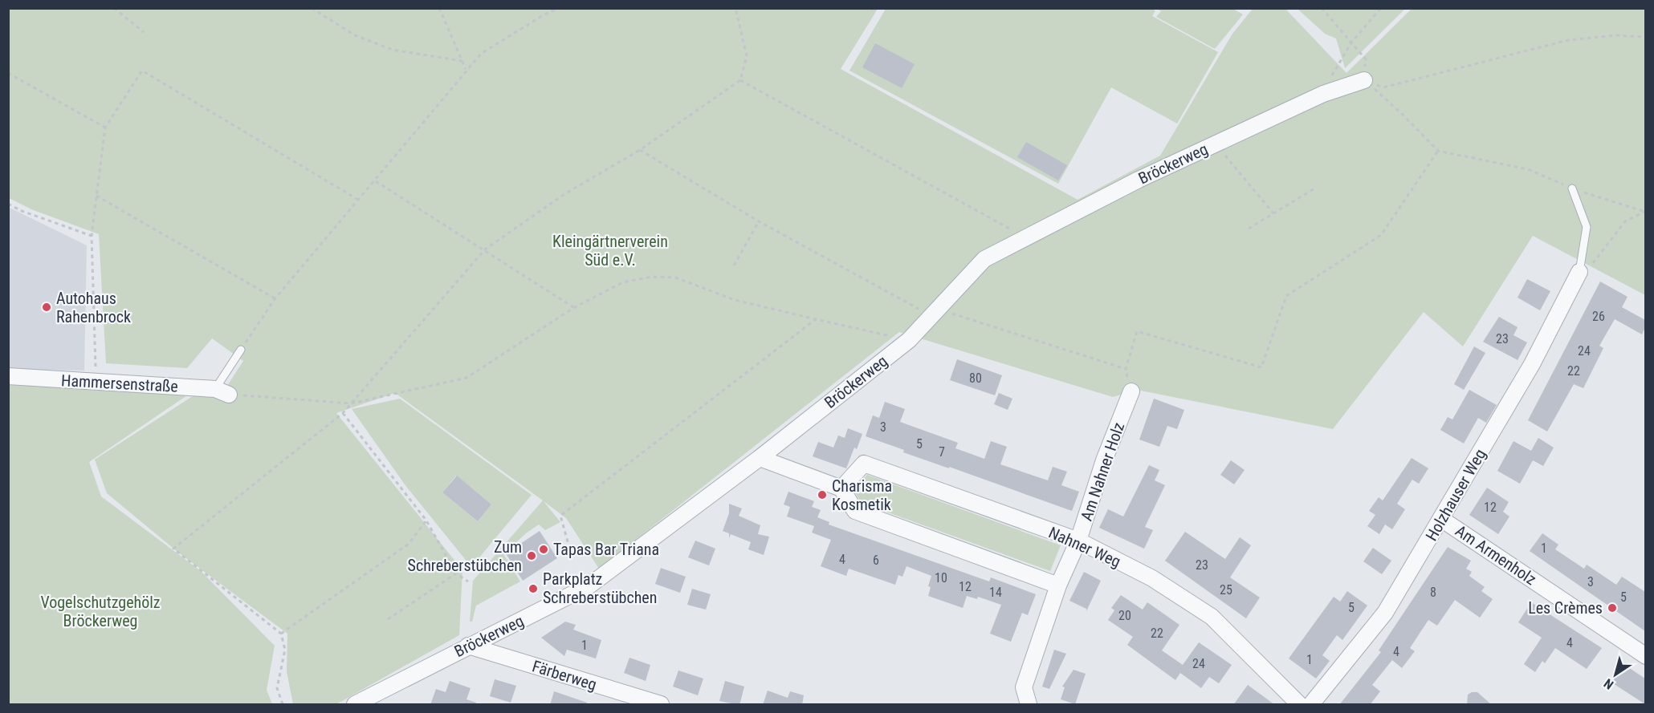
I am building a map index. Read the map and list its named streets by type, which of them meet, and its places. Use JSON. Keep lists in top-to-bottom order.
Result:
{
  "streets": {
    "street": [
      "Bröckerweg",
      "Hammersenstraße",
      "Am Nahner Holz",
      "Holzhauser Weg",
      "Nahner Weg",
      "Am Armenholz",
      "Färberweg"
    ]
  },
  "crossings": [
    ["Bröckerweg", "Färberweg"],
    ["Am Nahner Holz", "Nahner Weg"],
    ["Holzhauser Weg", "Am Armenholz"]
  ],
  "parks": ["Kleingärtnerverein Süd e.V.", "Vogelschutzgehölz Bröckerweg"],
  "places": [
    "Autohaus Rahenbrock",
    "Charisma Kosmetik",
    "Tapas Bar Triana",
    "Zum Schreberstübchen",
    "Parkplatz Schreberstübchen",
    "Les Crèmes"
  ],
  "house_numbers": [
    "26",
    "23",
    "24",
    "22",
    "80",
    "3",
    "5",
    "7",
    "12",
    "1",
    "4",
    "6",
    "23",
    "10",
    "3",
    "12",
    "25",
    "14",
    "8",
    "5",
    "5",
    "20",
    "22",
    "4",
    "1",
    "4",
    "1",
    "24"
  ],
  "north": "bottom left"
}
